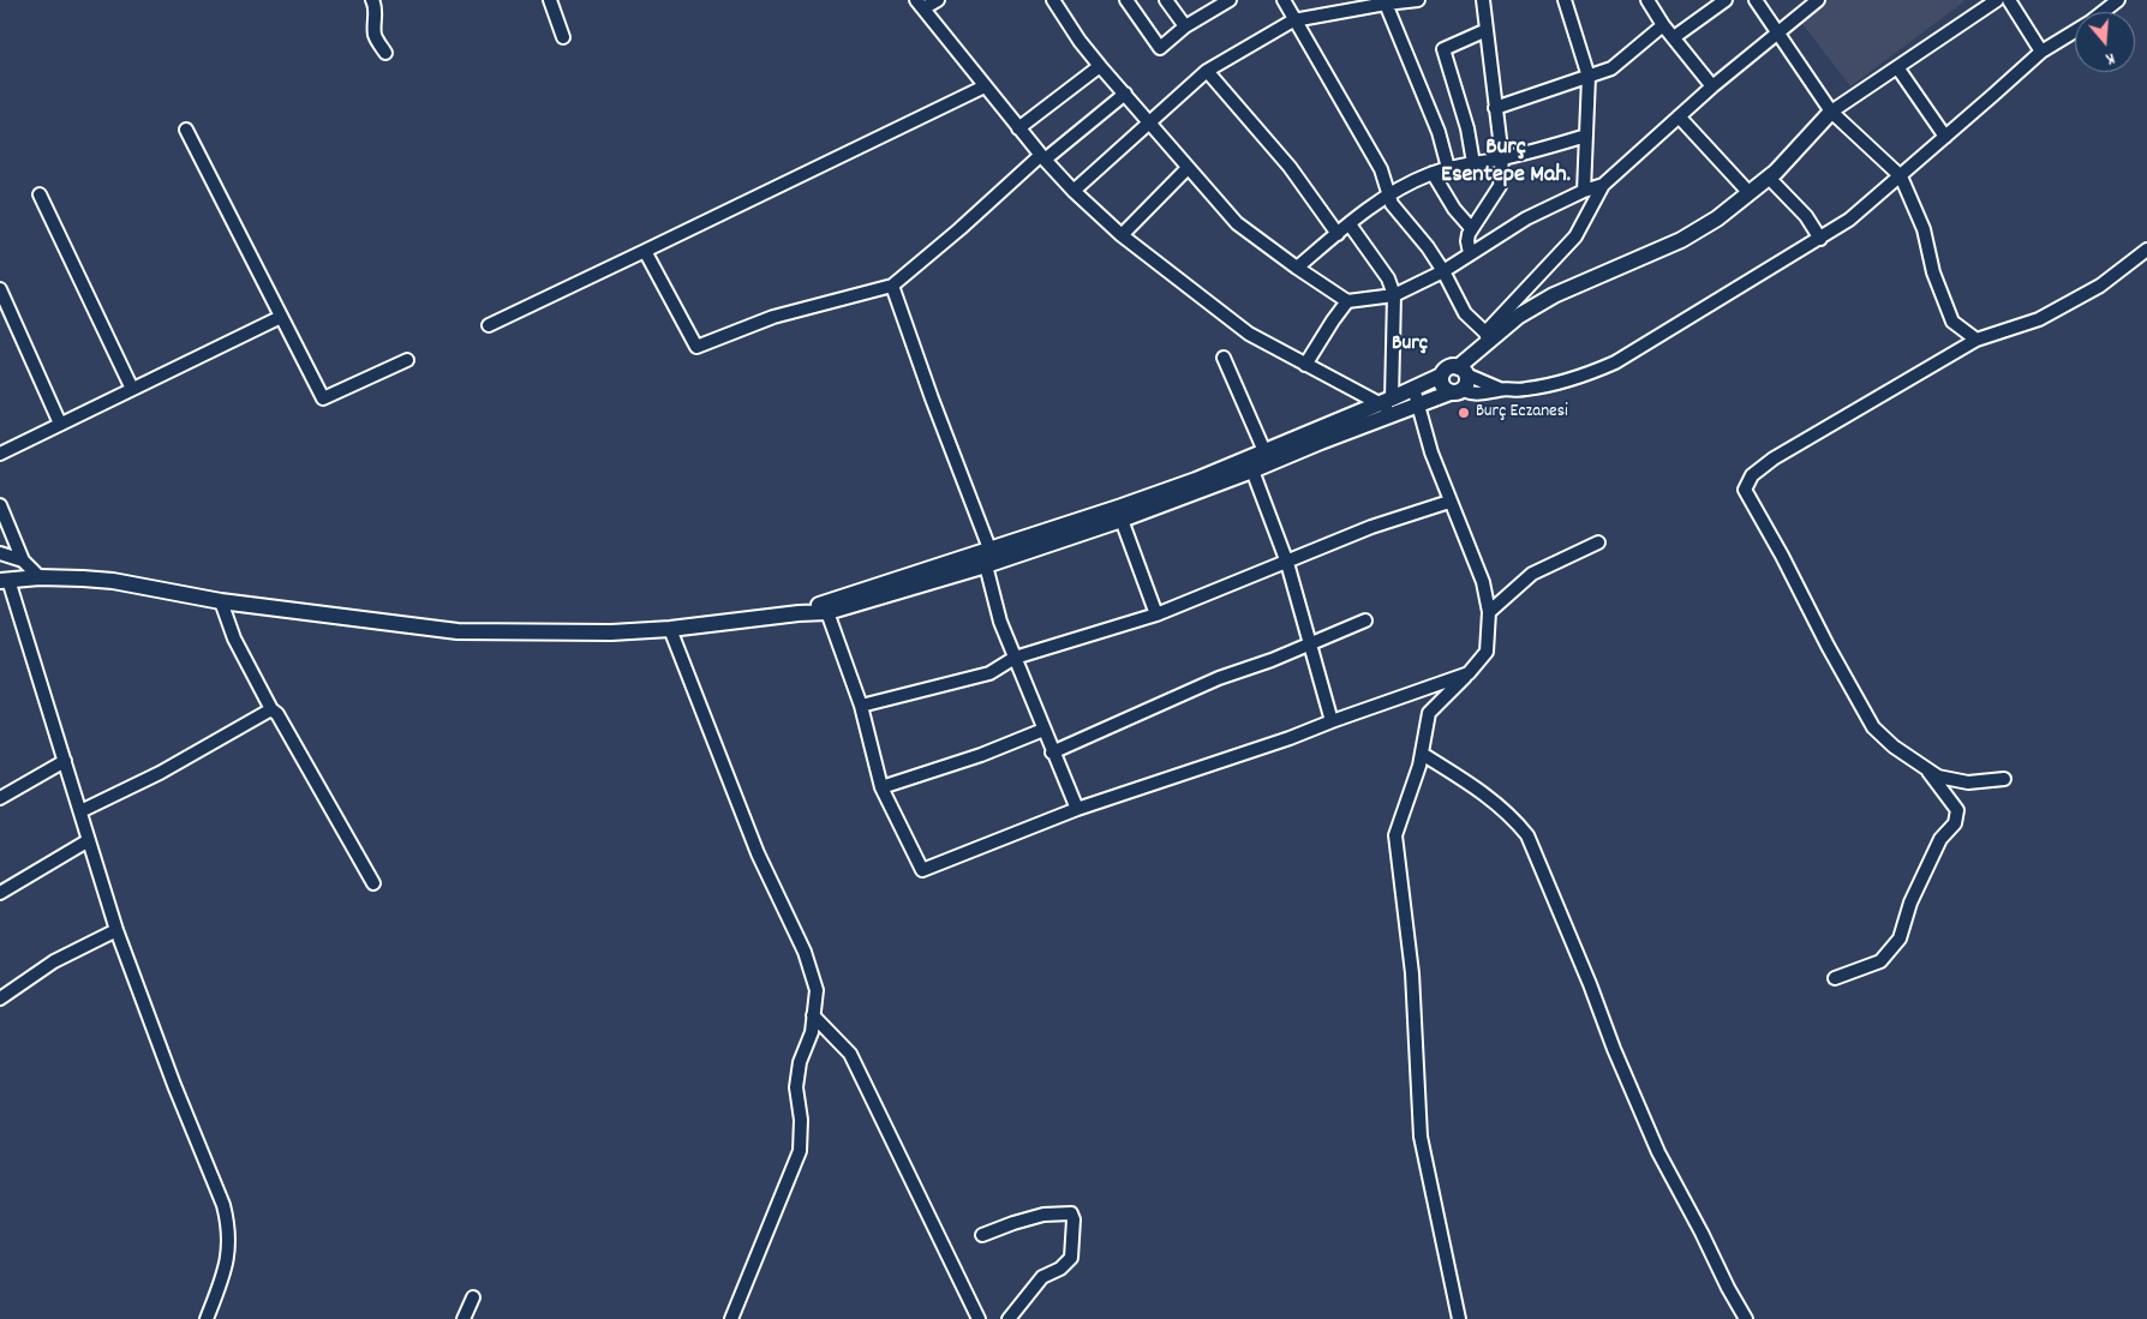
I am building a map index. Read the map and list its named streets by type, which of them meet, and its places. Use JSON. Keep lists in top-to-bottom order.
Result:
{
  "districts": ["Burç Esentepe Mah.", "Burç"],
  "places": ["Burç Eczanesi"],
  "north": "bottom"
}
